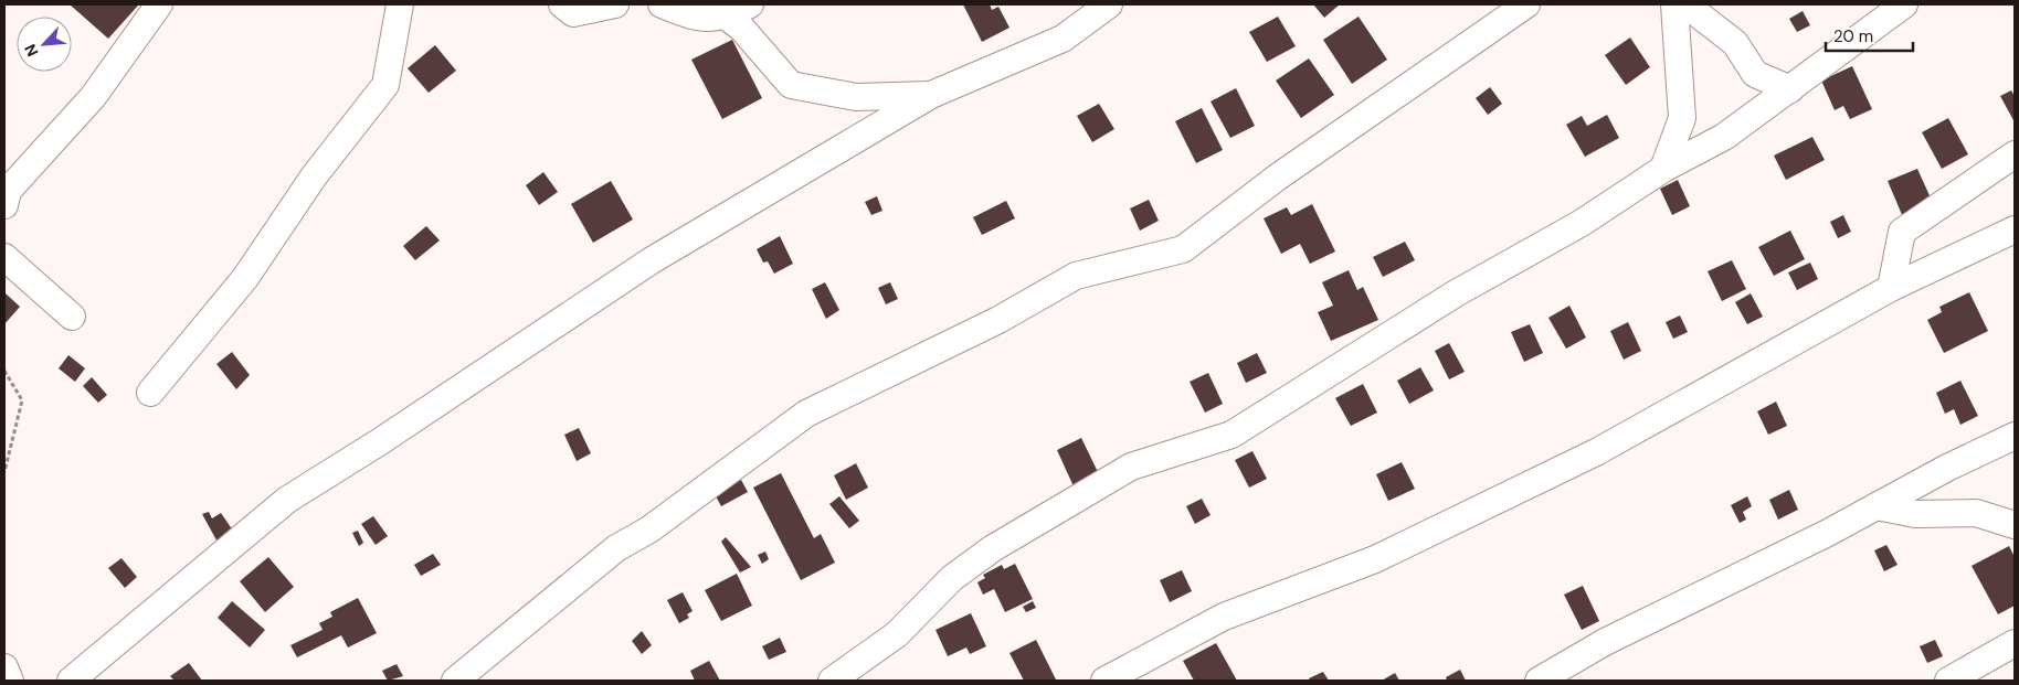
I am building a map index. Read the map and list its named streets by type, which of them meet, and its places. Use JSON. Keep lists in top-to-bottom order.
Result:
{
  "scale_bar": "20 m",
  "north": "bottom left"
}
